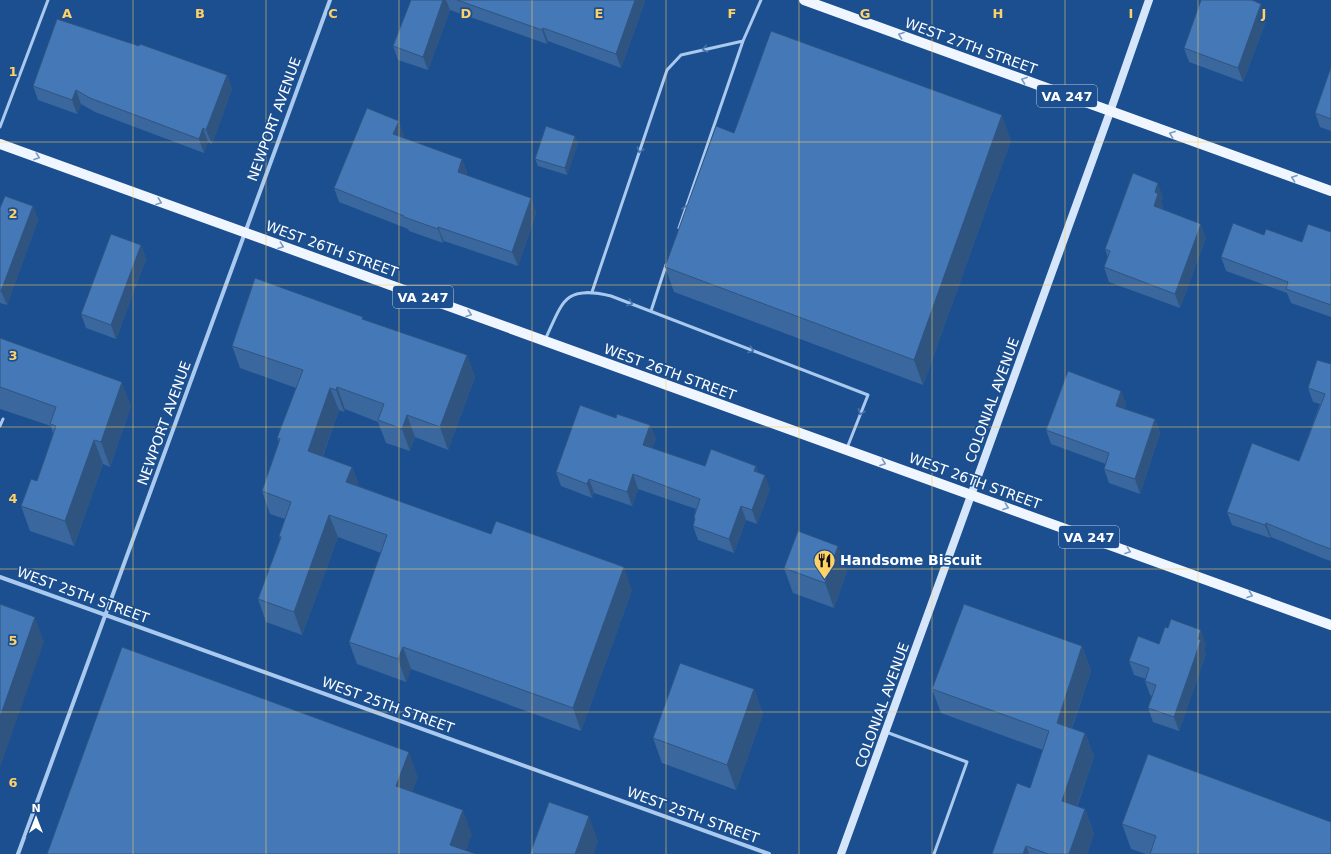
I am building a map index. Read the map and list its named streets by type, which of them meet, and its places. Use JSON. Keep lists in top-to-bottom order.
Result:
{
  "streets": {
    "main road": ["WEST 27TH STREET", "VA 247", "WEST 26TH STREET"],
    "street": ["NEWPORT AVENUE", "COLONIAL AVENUE", "WEST 25TH STREET"]
  },
  "crossings": [
    ["WEST 27TH STREET", "COLONIAL AVENUE"],
    ["NEWPORT AVENUE", "WEST 26TH STREET"],
    ["NEWPORT AVENUE", "WEST 25TH STREET"],
    ["WEST 26TH STREET", "COLONIAL AVENUE"]
  ],
  "one_way": ["WEST 27TH STREET", "WEST 26TH STREET"],
  "places": {
    "restaurant": ["Handsome Biscuit"]
  },
  "north": "top",
  "grid": {
    "columns": [
      "A",
      "B",
      "C",
      "D",
      "E",
      "F",
      "G",
      "H",
      "I",
      "J"
    ],
    "rows": [
      "1",
      "2",
      "3",
      "4",
      "5",
      "6"
    ]
  }
}
